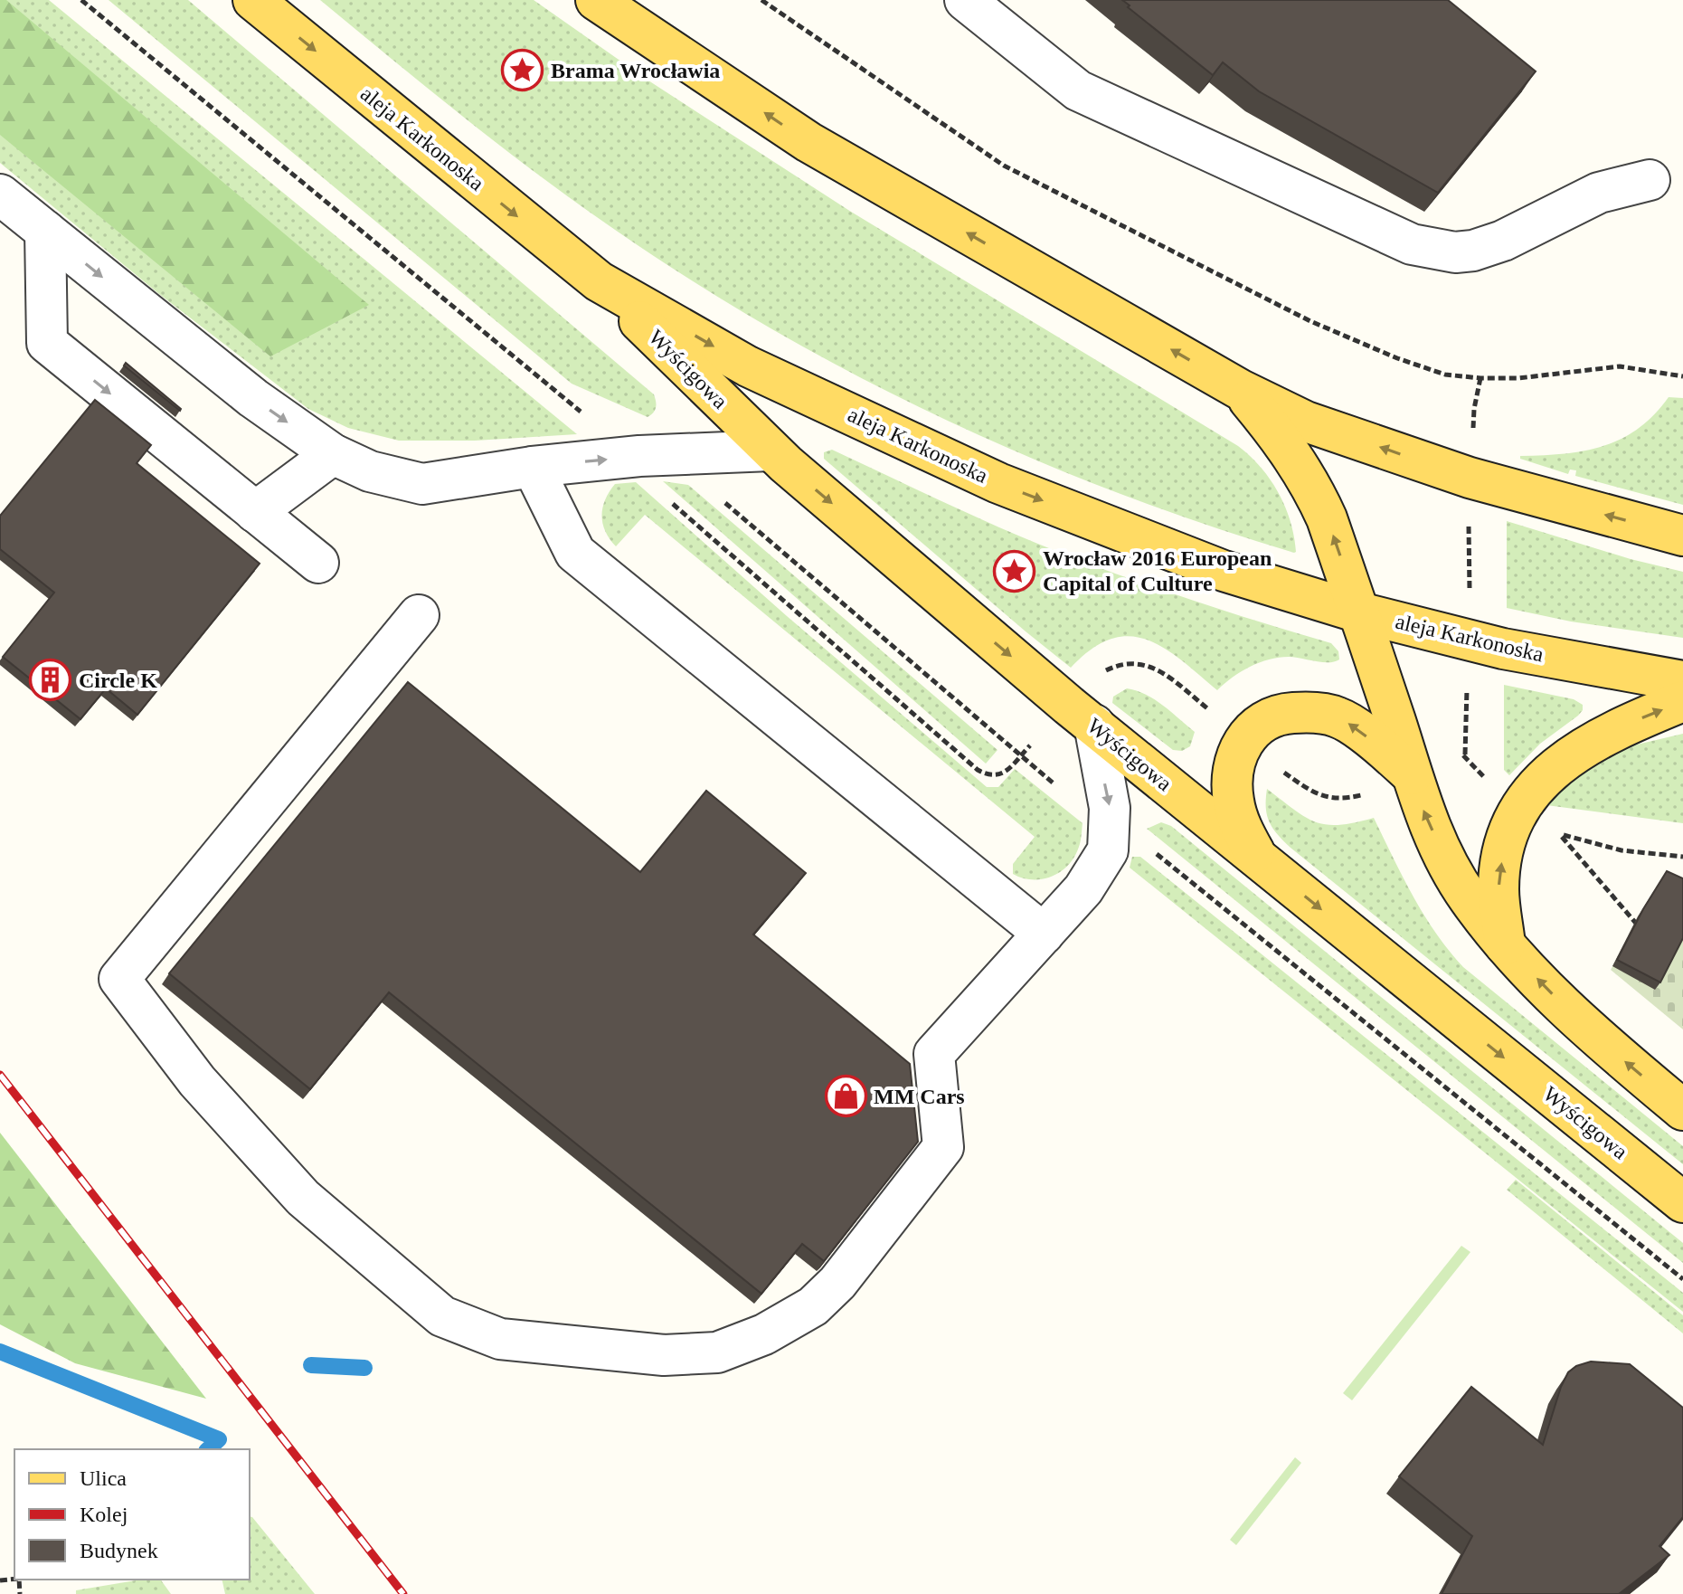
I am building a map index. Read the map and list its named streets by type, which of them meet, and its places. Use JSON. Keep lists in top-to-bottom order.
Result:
{
  "streets": {
    "main road": ["aleja Karkonoska", "Wyścigowa"]
  },
  "crossings": [
    ["aleja Karkonoska", "Wyścigowa"]
  ],
  "places": {
    "place": ["Brama Wrocławia", "Wrocław 2016 European Capital of Culture"],
    "building": ["Circle K"],
    "shop": ["MM Cars"]
  },
  "legend": ["Ulica", "Kolej", "Budynek"]
}
